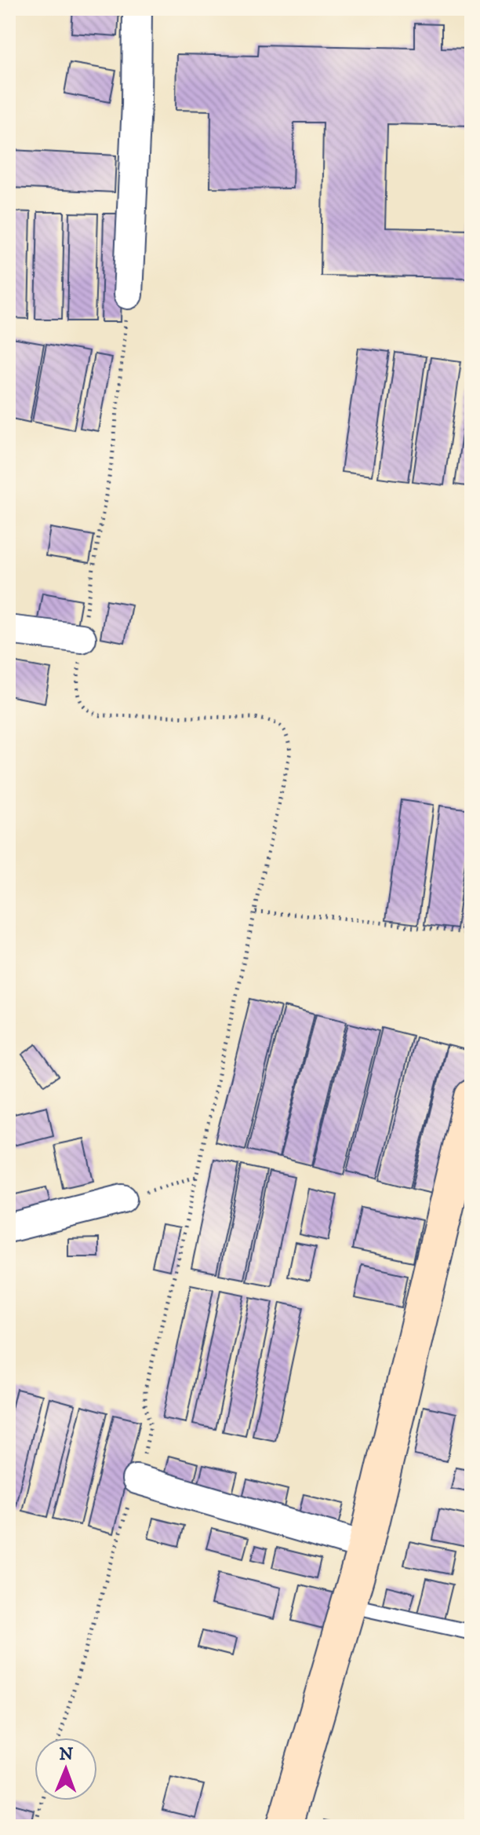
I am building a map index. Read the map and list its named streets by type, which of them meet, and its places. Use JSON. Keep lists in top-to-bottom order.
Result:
{
  "north": "top"
}
